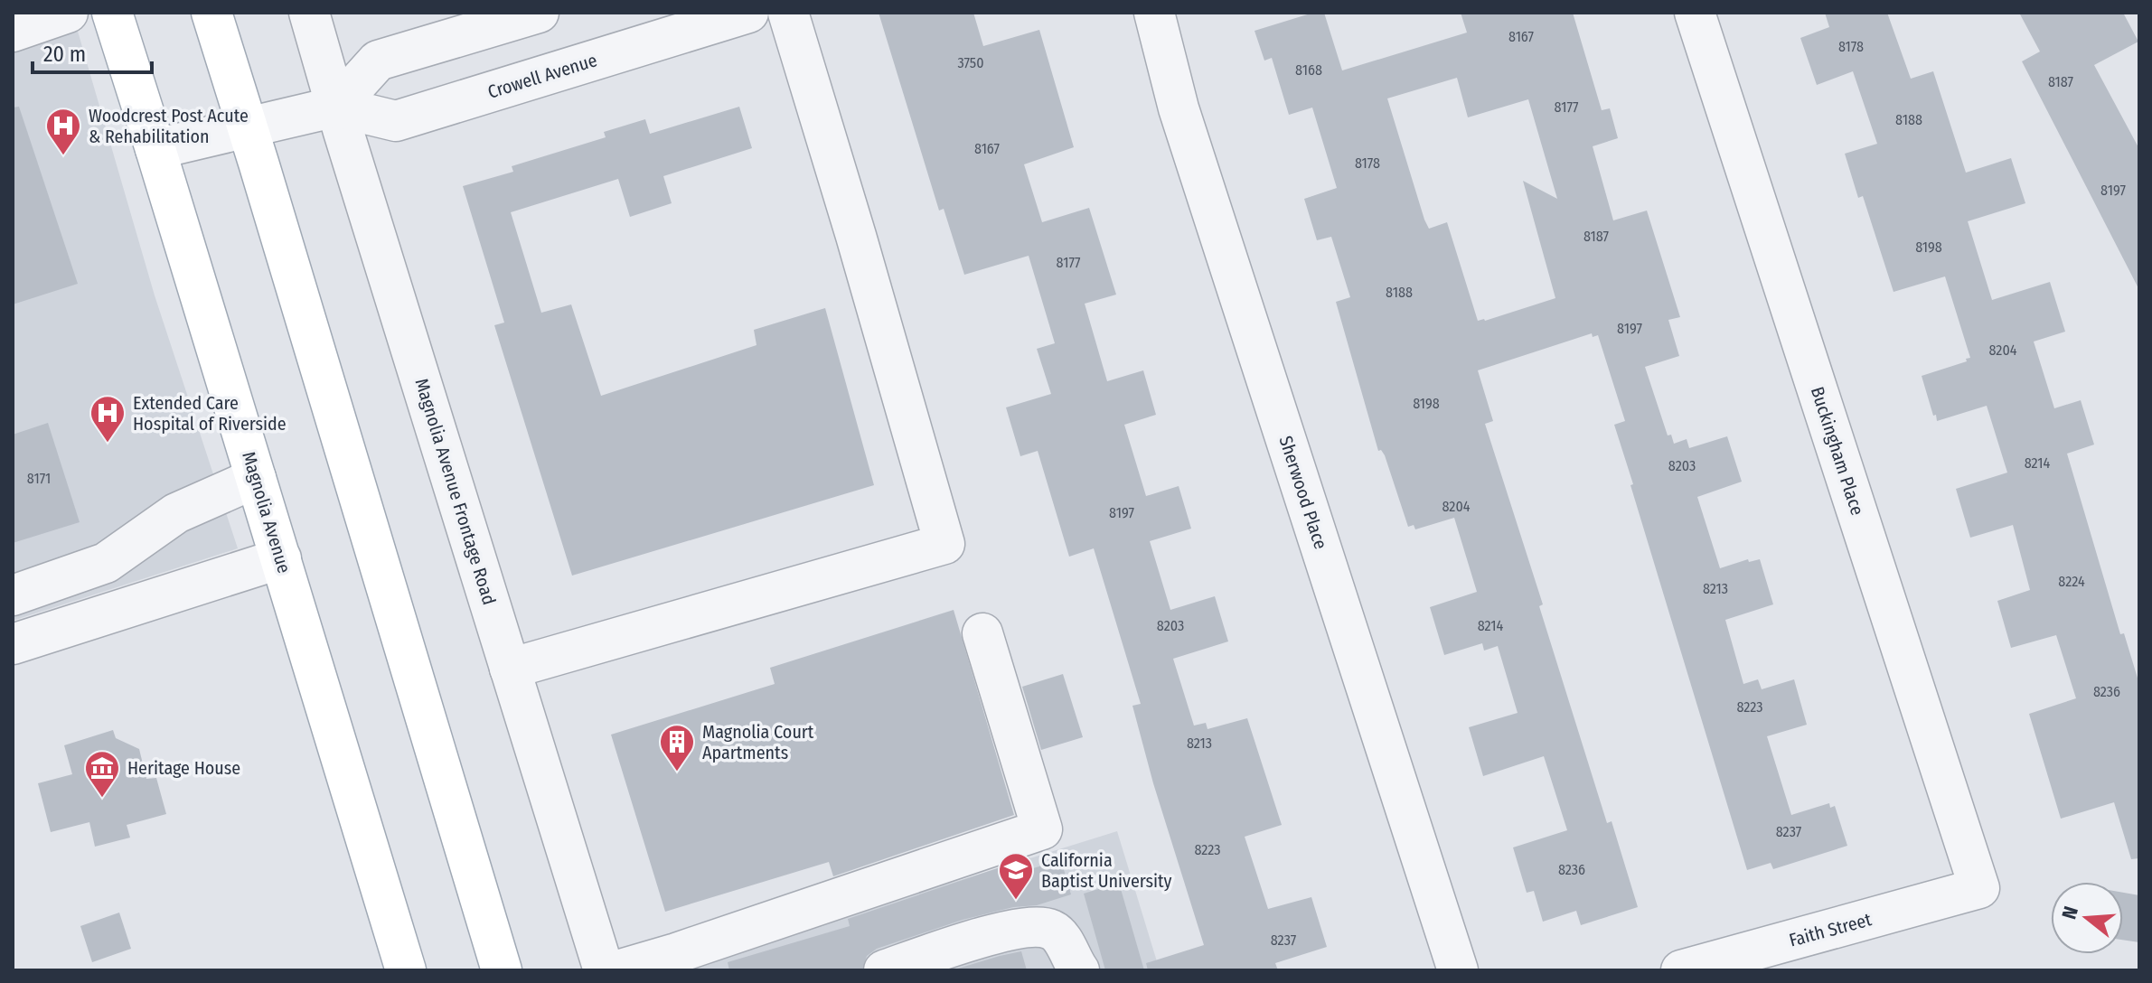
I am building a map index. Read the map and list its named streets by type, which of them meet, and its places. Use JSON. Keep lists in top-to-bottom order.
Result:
{
  "streets": {
    "main road": ["Magnolia Avenue"],
    "street": [
      "Crowell Avenue",
      "Buckingham Place",
      "Magnolia Avenue Frontage Road",
      "Sherwood Place",
      "Faith Street"
    ]
  },
  "crossings": [
    ["Crowell Avenue", "Magnolia Avenue Frontage Road"],
    ["Crowell Avenue", "Magnolia Avenue"],
    ["Buckingham Place", "Faith Street"]
  ],
  "places": {
    "hospital": ["Woodcrest Post Acute & Rehabilitation", "Extended Care Hospital of Riverside"],
    "building": ["Magnolia Court Apartments"],
    "museum": ["Heritage House"],
    "school or university": ["California Baptist University"]
  },
  "house_numbers": [
    "8167",
    "8178",
    "3750",
    "8168",
    "8187",
    "8177",
    "8188",
    "8167",
    "8178",
    "8197",
    "8187",
    "8198",
    "8177",
    "8188",
    "8197",
    "8204",
    "8198",
    "8214",
    "8203",
    "8171",
    "8204",
    "8197",
    "8224",
    "8213",
    "8203",
    "8214",
    "8236",
    "8223",
    "8213",
    "8237",
    "8223",
    "8236",
    "8237"
  ],
  "scale_bar": "20 m",
  "north": "left"
}
